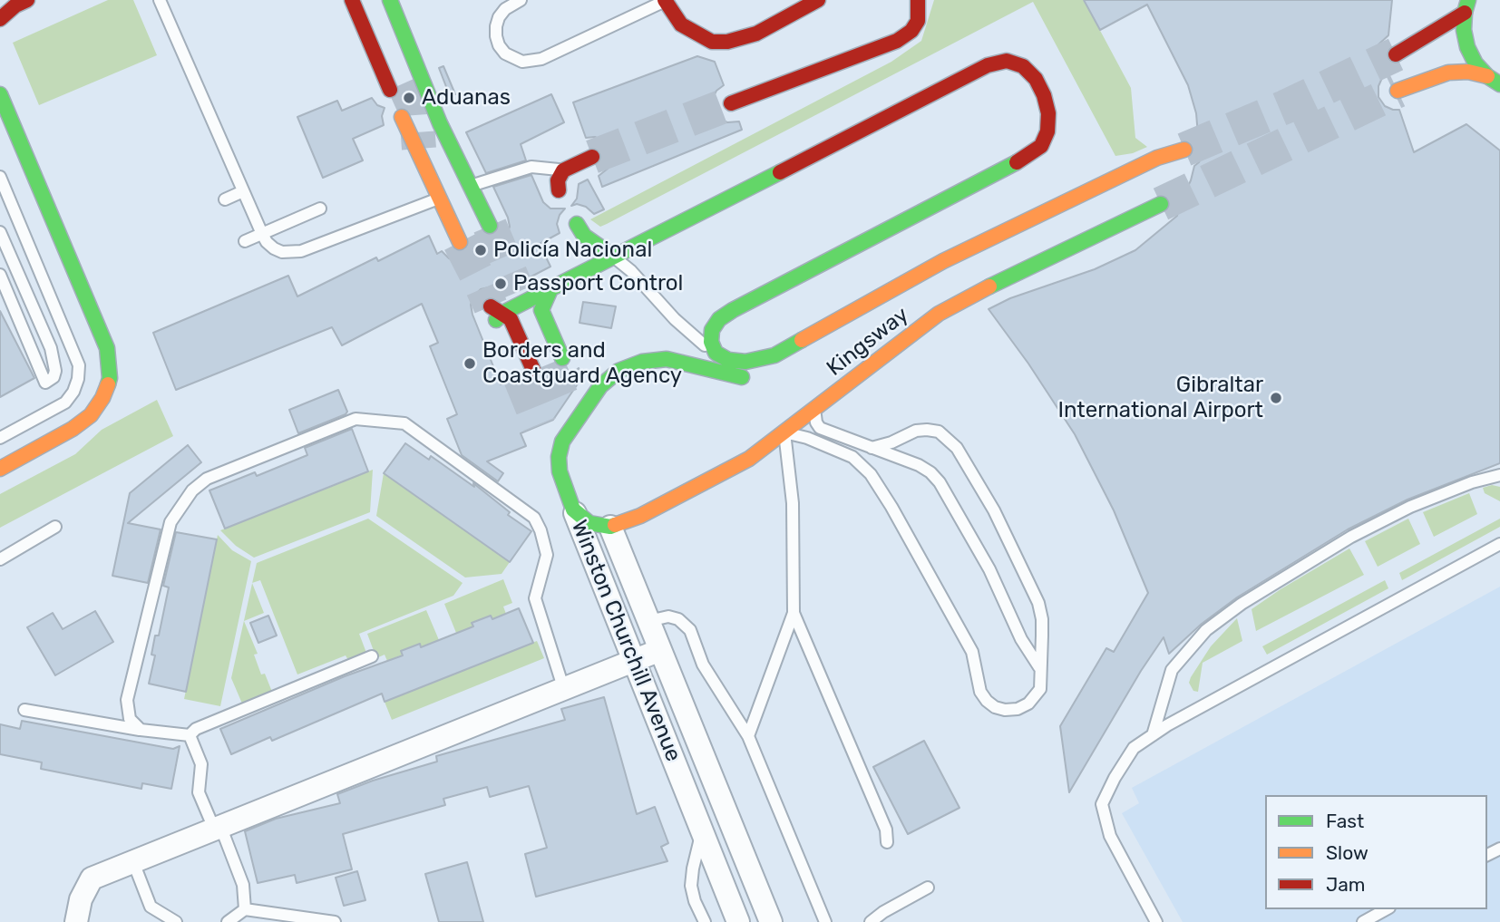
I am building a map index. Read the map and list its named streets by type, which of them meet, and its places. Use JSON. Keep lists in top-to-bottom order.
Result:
{
  "streets": {
    "highway": ["Kingsway", "Winston Churchill Avenue"]
  },
  "crossings": [
    ["Kingsway", "Winston Churchill Avenue"]
  ],
  "places": [
    "Aduanas",
    "Policía Nacional",
    "Passport Control",
    "Borders and Coastguard Agency",
    "Gibraltar International Airport"
  ],
  "legend": ["Fast", "Slow", "Jam"]
}
